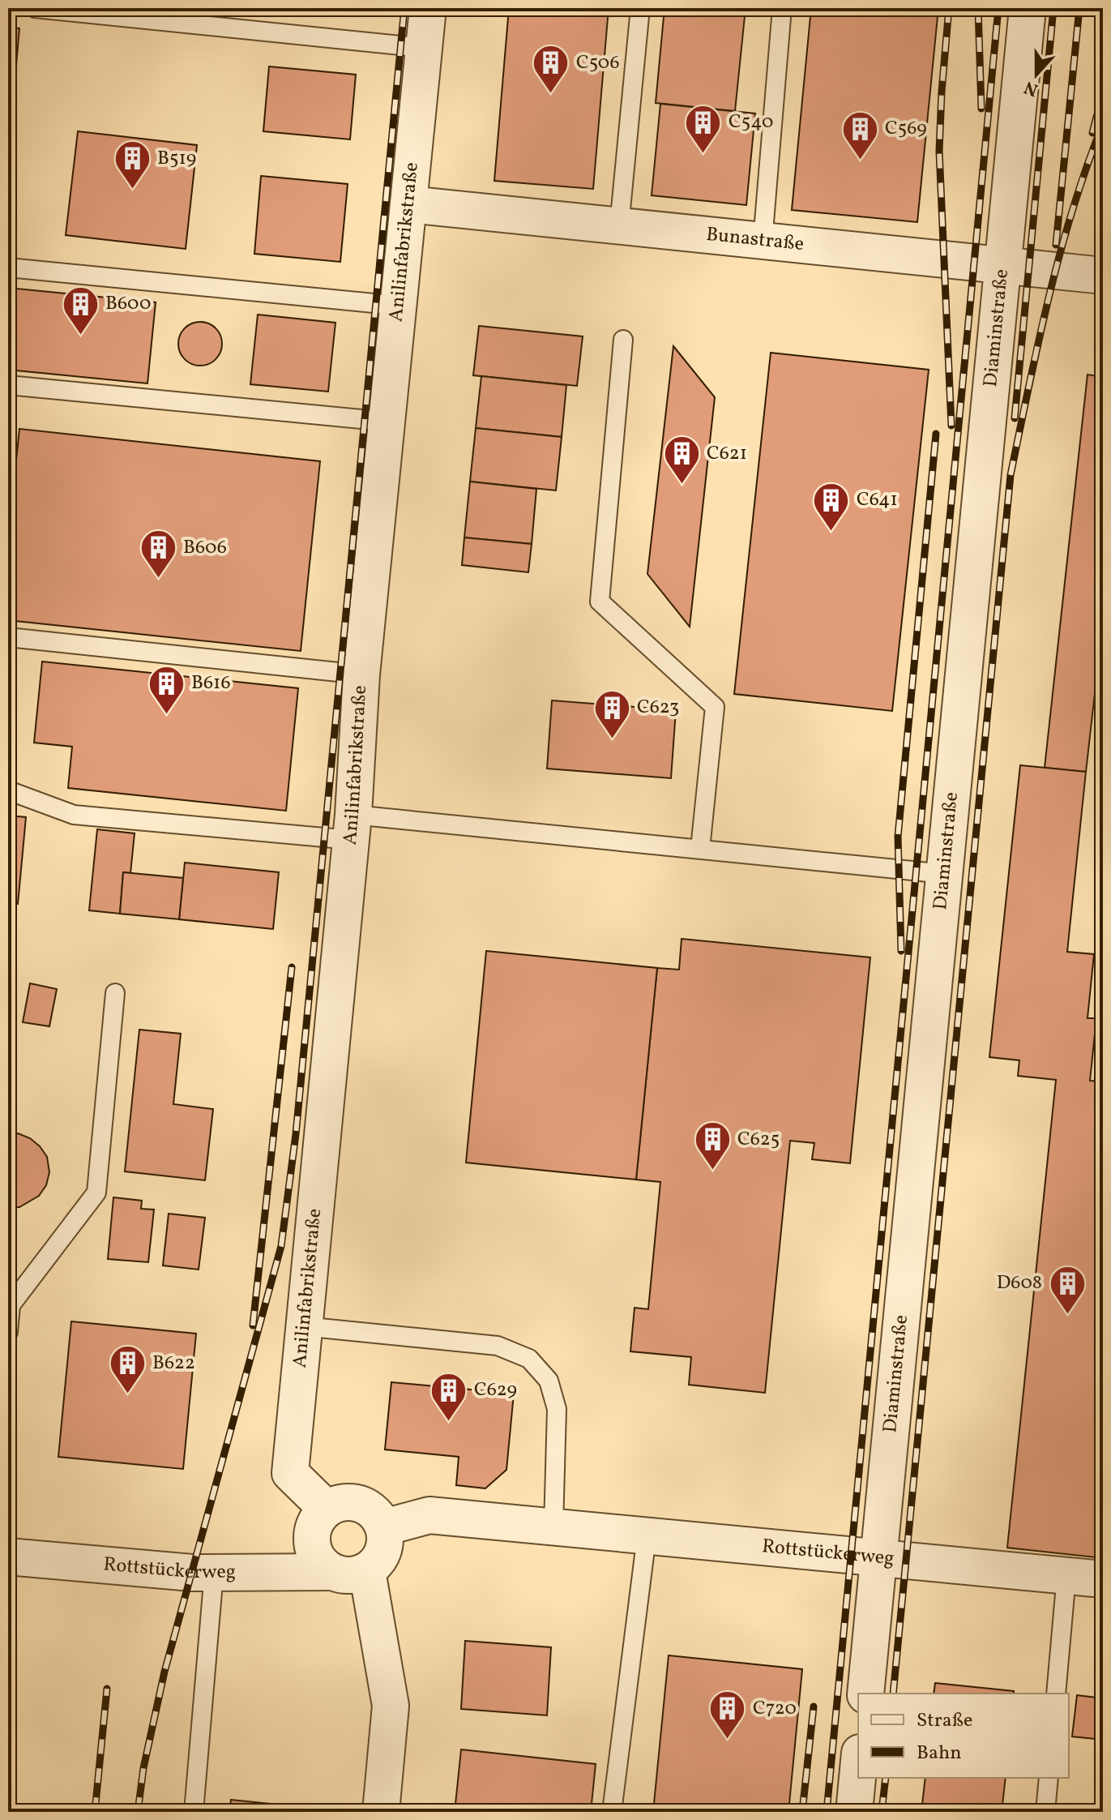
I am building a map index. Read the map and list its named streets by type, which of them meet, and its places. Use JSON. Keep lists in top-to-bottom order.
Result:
{
  "streets": {
    "street": [
      "Bunastraße",
      "Anilinfabrikstraße",
      "Diaminstraße",
      "Rottstückerweg"
    ]
  },
  "crossings": [
    ["Bunastraße", "Anilinfabrikstraße"],
    ["Bunastraße", "Diaminstraße"],
    ["Anilinfabrikstraße", "Rottstückerweg"],
    ["Diaminstraße", "Rottstückerweg"]
  ],
  "places": {
    "building": [
      "C506",
      "C540",
      "C569",
      "B519",
      "B600",
      "C621",
      "C641",
      "B606",
      "B616",
      "C623",
      "C625",
      "D608",
      "B622",
      "C629",
      "C720"
    ]
  },
  "legend": ["Straße", "Bahn"],
  "north": "bottom"
}
